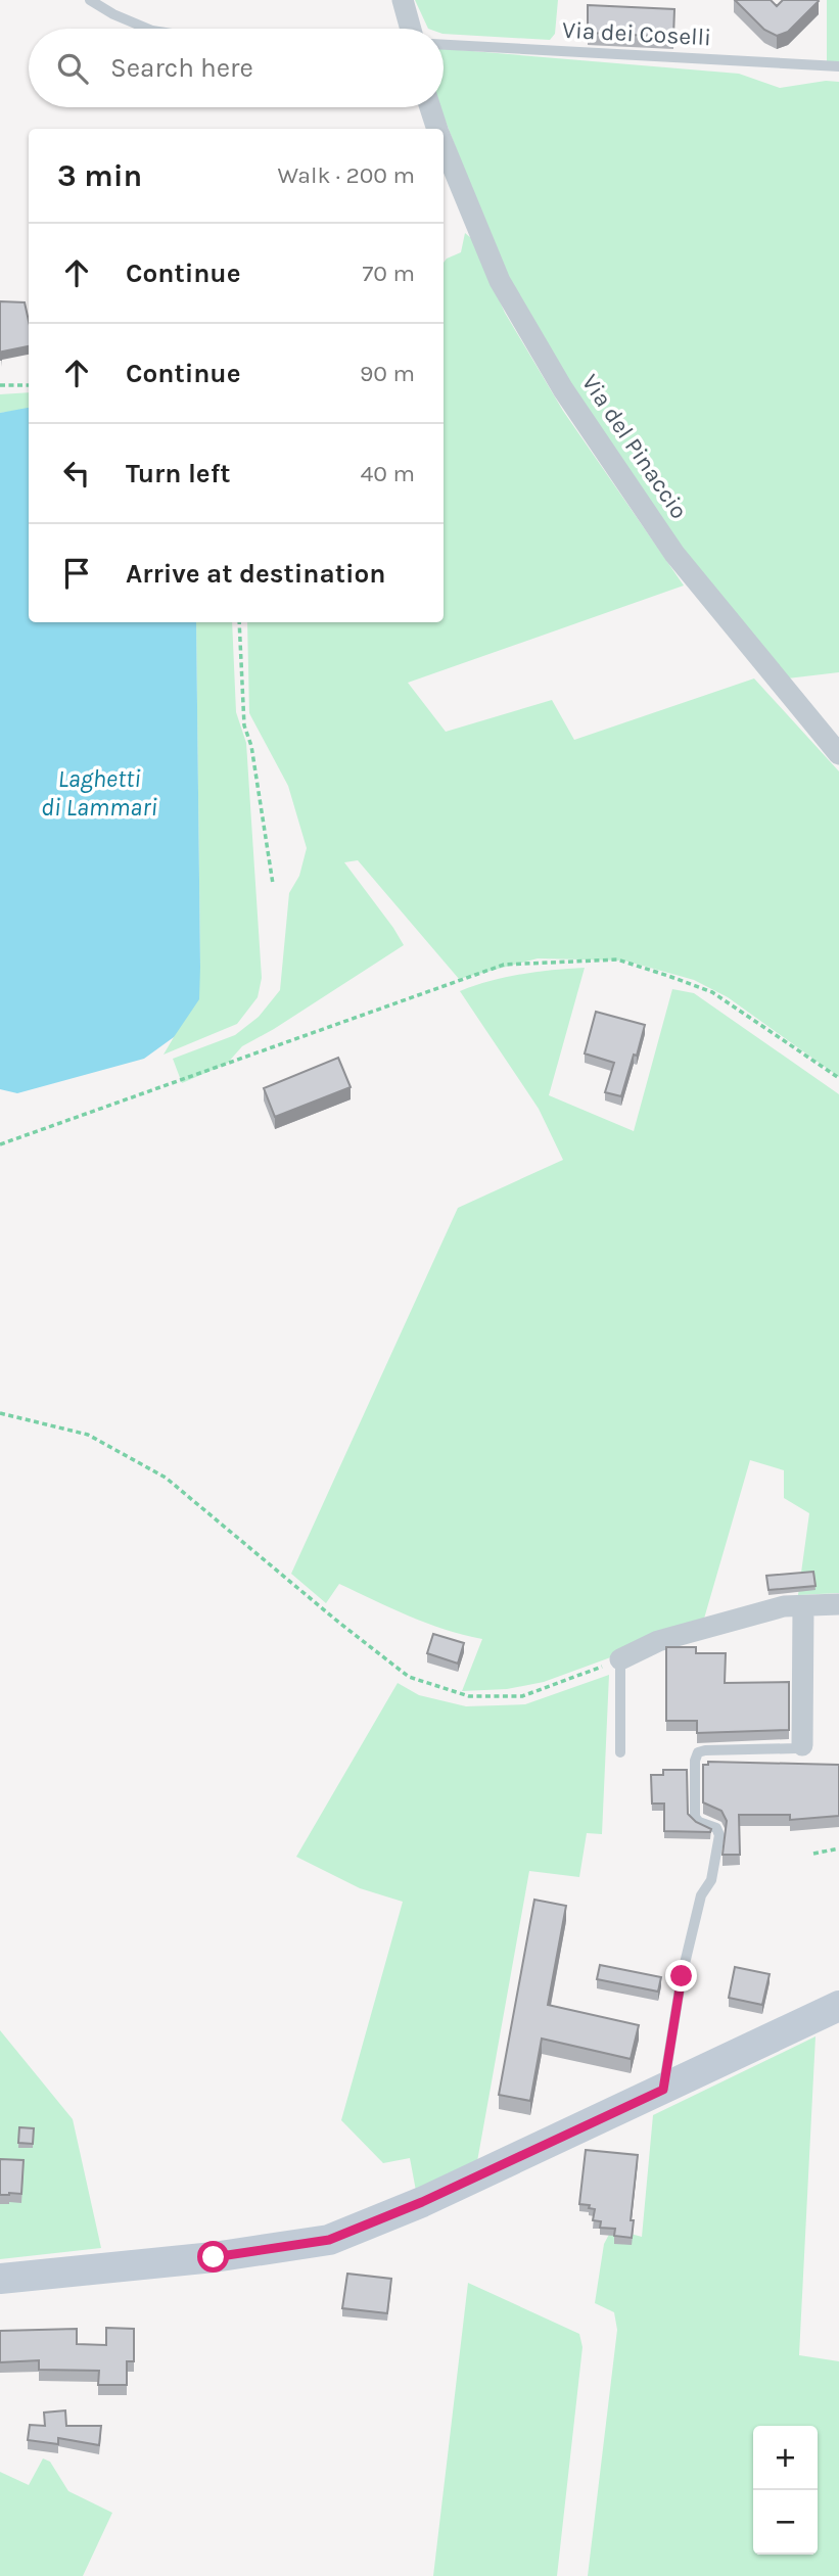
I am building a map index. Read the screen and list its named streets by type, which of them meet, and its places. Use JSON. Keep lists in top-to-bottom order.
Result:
{
  "streets": {
    "street": ["Via del Pinaccio"],
    "lane": ["Via dei Coselli"]
  },
  "water": ["Laghetti di Lammari"],
  "page": {
    "search": "Search here",
    "heading": ["3 min", "Walk · 200 m"],
    "list": [
      ["Continue", "70 m"],
      ["Continue", "90 m"],
      ["Turn left", "40 m"],
      "Arrive at destination"
    ],
    "map_buttons": ["+", "−"]
  }
}
